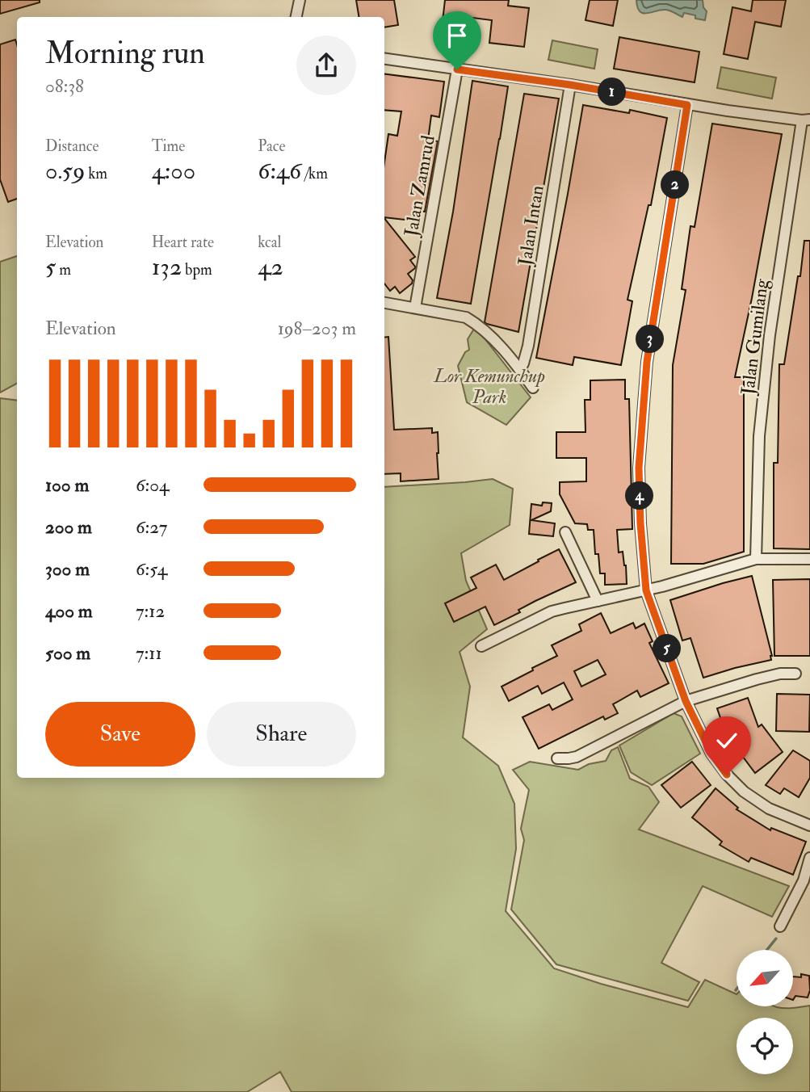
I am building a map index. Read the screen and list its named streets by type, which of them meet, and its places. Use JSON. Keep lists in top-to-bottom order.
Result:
{
  "streets": {
    "street": ["Jalan Zamrud", "Jalan Intan", "Jalan Gumilang"]
  },
  "parks": ["Lor Kemunchup Park"],
  "north": "bottom left",
  "page": {
    "heading": ["Morning run", "08:38"],
    "pins": [
      "1",
      "2",
      "3",
      "4",
      "5"
    ],
    "stats": [
      ["Distance", "0.59 km"],
      ["Time", "4:00"],
      ["Pace", "6:46 /km"],
      ["Elevation", "5 m"],
      ["Heart rate", "132 bpm"],
      ["kcal", "42"]
    ],
    "chart": ["Elevation", "198–203 m"],
    "list": [
      {
        "name": "100 m",
        "note": "6:04"
      },
      {
        "name": "200 m",
        "note": "6:27"
      },
      {
        "name": "300 m",
        "note": "6:54"
      },
      {
        "name": "400 m",
        "note": "7:12"
      },
      {
        "name": "500 m",
        "note": "7:11"
      }
    ],
    "buttons": ["Save", "Share"]
  }
}
